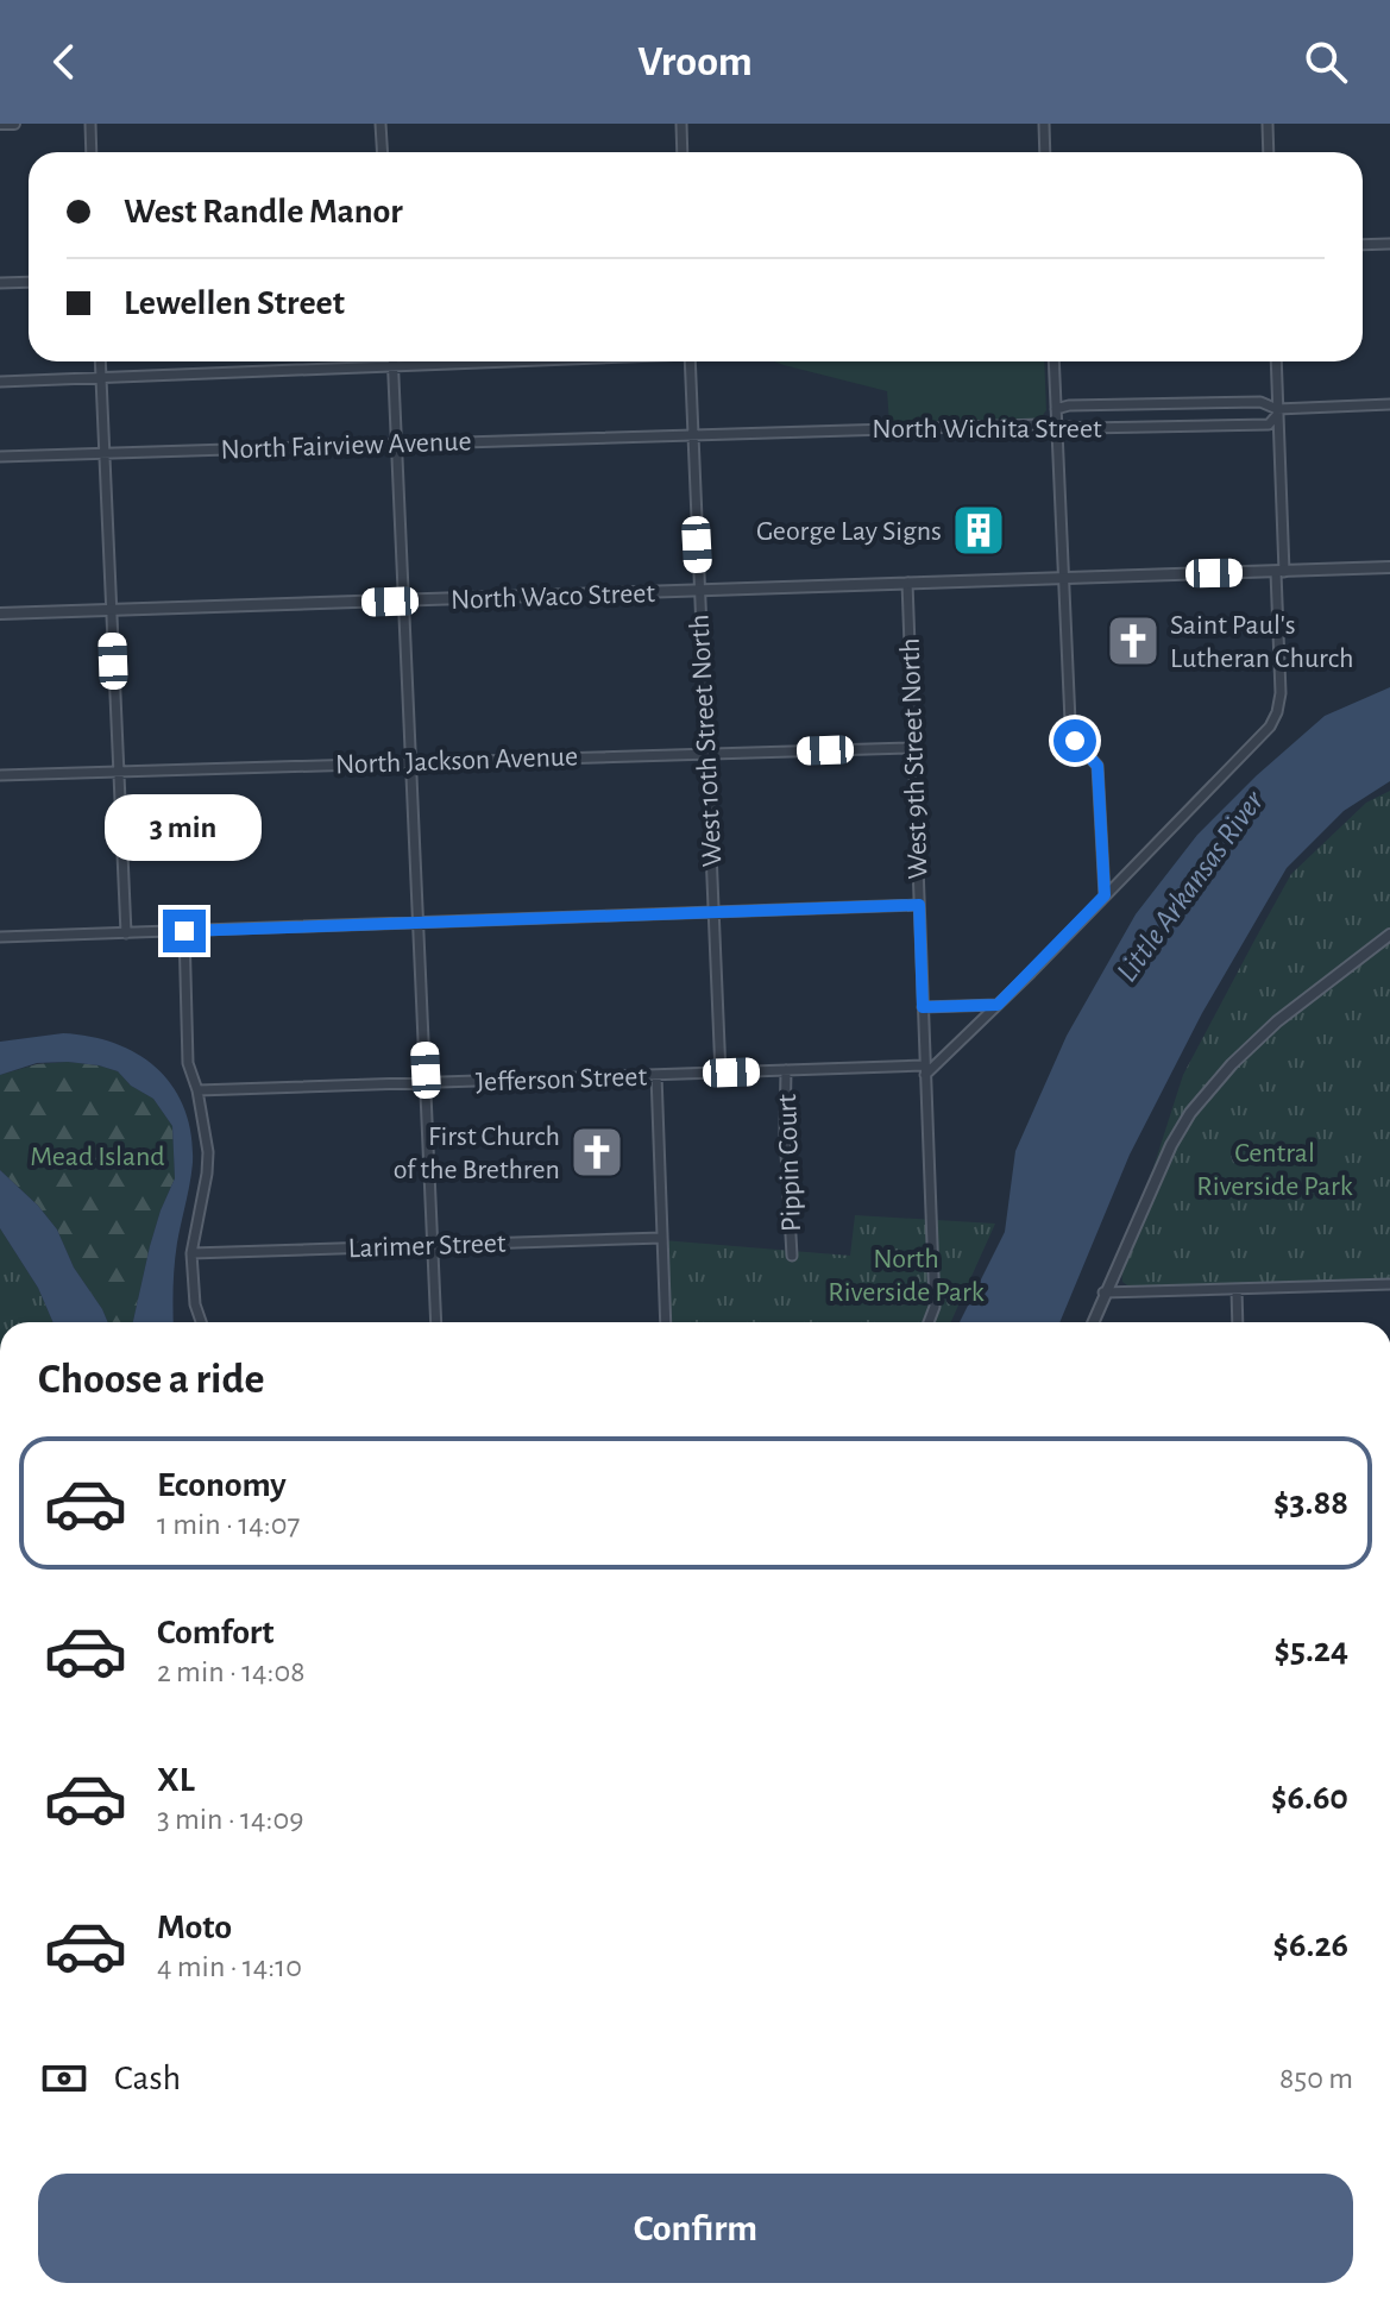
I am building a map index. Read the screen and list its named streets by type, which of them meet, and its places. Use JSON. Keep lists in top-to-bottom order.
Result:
{
  "streets": {
    "street": [
      "North Wichita Street",
      "North Fairview Avenue",
      "North Waco Street",
      "West 10th Street North",
      "West 9th Street North",
      "North Jackson Avenue",
      "Jefferson Street",
      "Pippin Court",
      "Larimer Street"
    ]
  },
  "crossings": [
    ["North Wichita Street", "North Fairview Avenue"],
    ["North Wichita Street", "West 10th Street North"],
    ["North Fairview Avenue", "West 10th Street North"],
    ["North Waco Street", "West 10th Street North"],
    ["North Waco Street", "West 9th Street North"],
    ["West 10th Street North", "North Jackson Avenue"],
    ["West 10th Street North", "Jefferson Street"],
    ["West 9th Street North", "North Jackson Avenue"],
    ["West 9th Street North", "Jefferson Street"],
    ["Jefferson Street", "Pippin Court"]
  ],
  "water": ["Little Arkansas River"],
  "parks": ["Central Riverside Park", "Mead Island", "North Riverside Park"],
  "places": {
    "building": ["George Lay Signs"],
    "church": ["Saint Paul's Lutheran Church", "First Church of the Brethren"]
  },
  "page": {
    "header": "Vroom",
    "banner": ["West Randle Manor", "Lewellen Street"],
    "bubble": "3 min",
    "heading": "Choose a ride",
    "list": [
      {
        "name": "Economy",
        "note": "1 min · 14:07",
        "value": "$3.88"
      },
      {
        "name": "Comfort",
        "note": "2 min · 14:08",
        "value": "$5.24"
      },
      {
        "name": "XL",
        "note": "3 min · 14:09",
        "value": "$6.60"
      },
      {
        "name": "Moto",
        "note": "4 min · 14:10",
        "value": "$6.26"
      }
    ],
    "pay": ["Cash", "850 m"],
    "buttons": "Confirm"
  }
}
